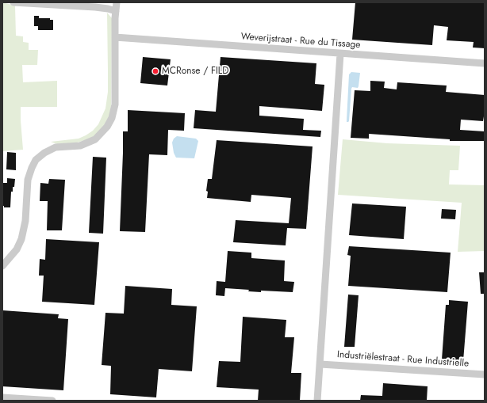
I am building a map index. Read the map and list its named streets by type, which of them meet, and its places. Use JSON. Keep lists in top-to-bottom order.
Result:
{
  "streets": {
    "street": ["Weverijstraat - Rue du Tissage", "Industriëlestraat - Rue Industrielle"]
  },
  "places": ["MCRonse / FILD"]
}
